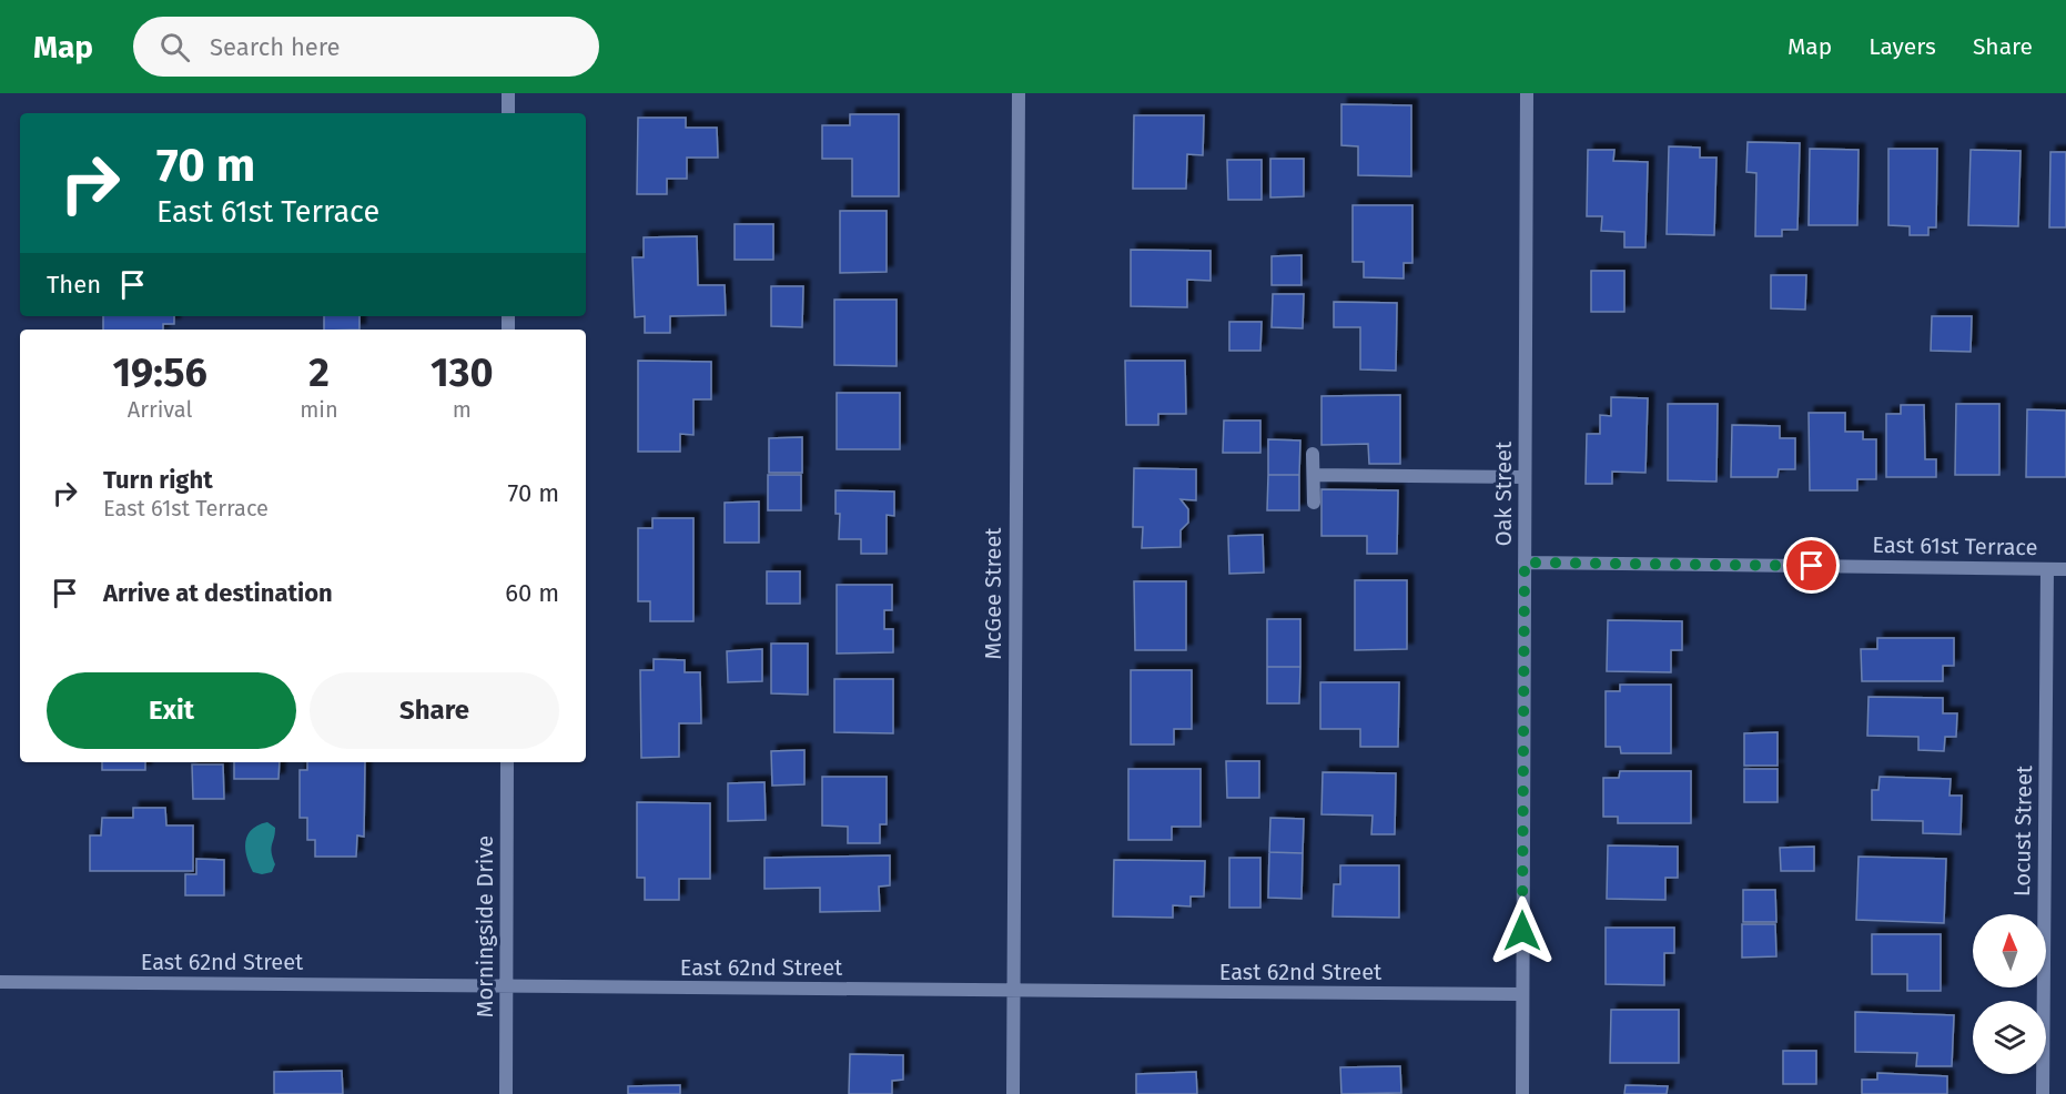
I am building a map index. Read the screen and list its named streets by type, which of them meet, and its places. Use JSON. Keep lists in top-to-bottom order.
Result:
{
  "streets": {
    "street": [
      "Oak Street",
      "East 61st Terrace",
      "McGee Street",
      "Locust Street",
      "Morningside Drive",
      "East 62nd Street"
    ]
  },
  "crossings": [
    ["Oak Street", "East 61st Terrace"],
    ["Oak Street", "East 62nd Street"],
    ["East 61st Terrace", "Locust Street"],
    ["McGee Street", "East 62nd Street"],
    ["Morningside Drive", "East 62nd Street"]
  ],
  "north": "top",
  "page": {
    "header": "Map",
    "search": "Search here",
    "nav": ["Map", "Layers", "Share"],
    "turn": ["70 m", "East 61st Terrace"],
    "then": "Then",
    "eta": [
      "19:56",
      "Arrival",
      "2",
      "min",
      "130",
      "m"
    ],
    "list": [
      {
        "name": "Turn right",
        "note": "East 61st Terrace",
        "value": "70 m"
      },
      {
        "name": "Arrive at destination",
        "value": "60 m"
      }
    ],
    "buttons": ["Exit", "Share"]
  }
}
